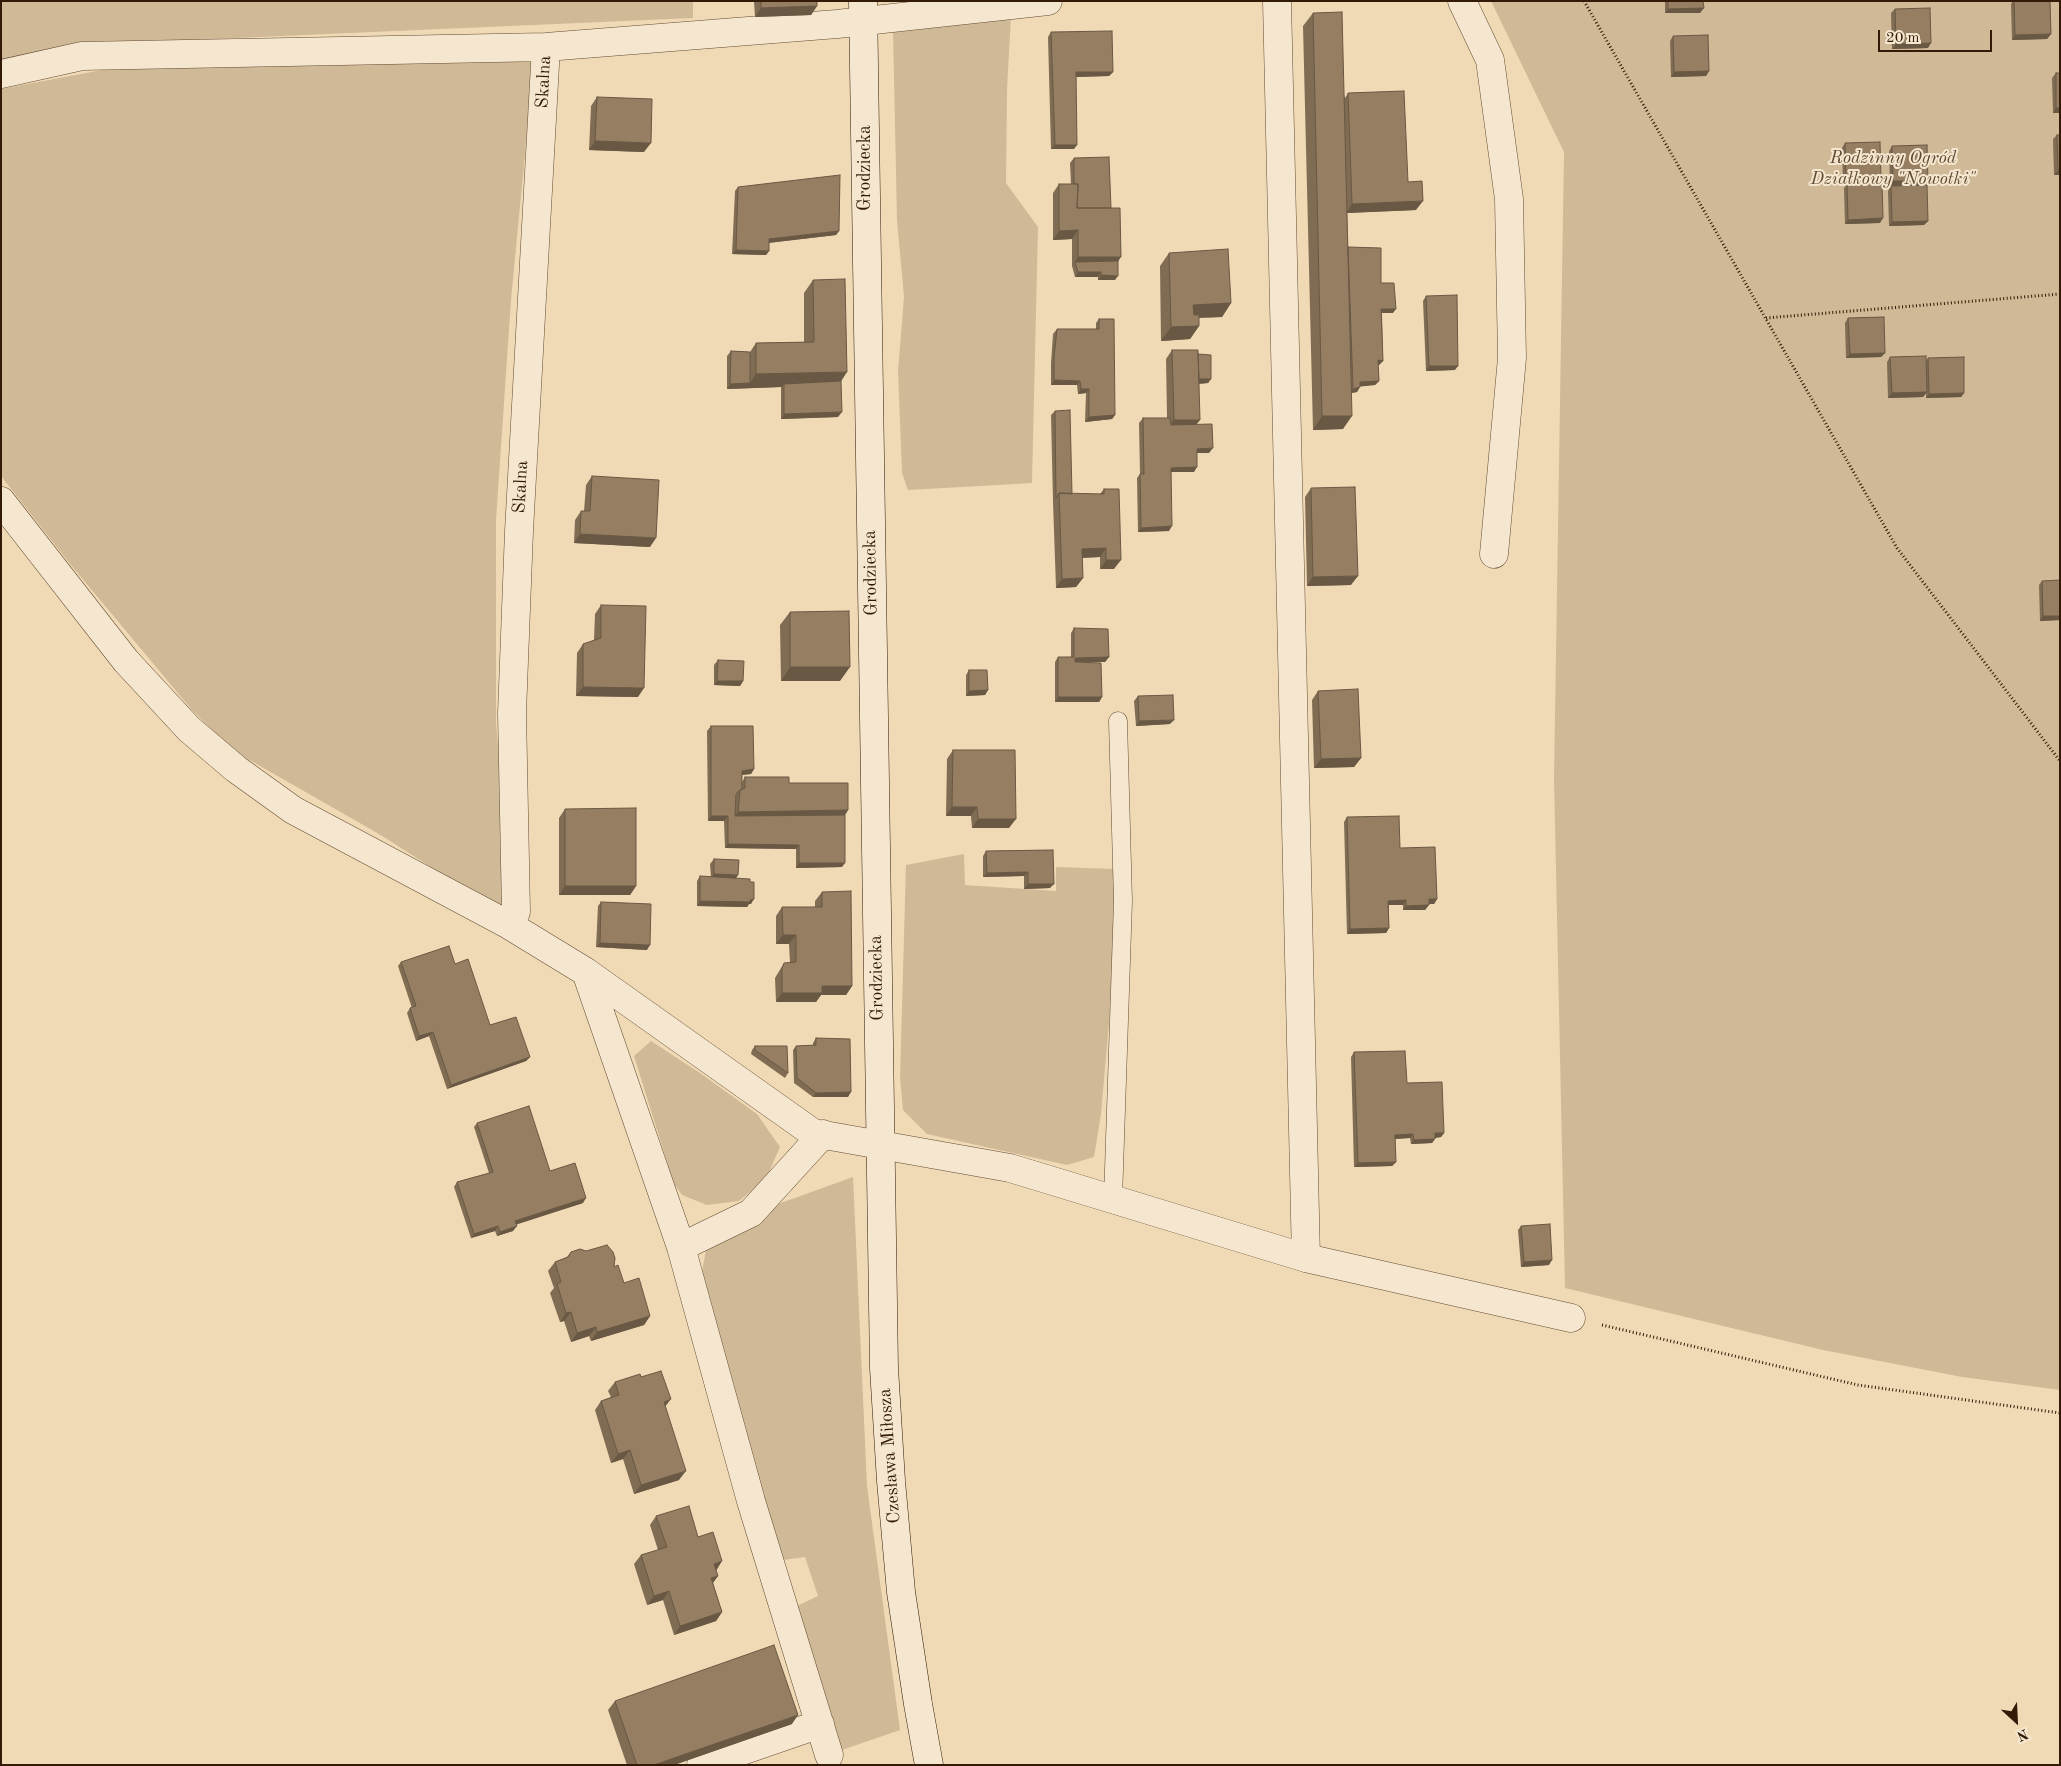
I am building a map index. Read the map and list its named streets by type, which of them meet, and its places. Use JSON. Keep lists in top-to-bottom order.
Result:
{
  "streets": {
    "street": ["Skalna", "Grodziecka", "Czesława Miłosza"]
  },
  "crossings": [
    ["Grodziecka", "Czesława Miłosza"]
  ],
  "parks": ["Rodzinny Ogród Działkowy \"Nowotki\""],
  "scale_bar": "20 m",
  "north": "bottom right"
}
